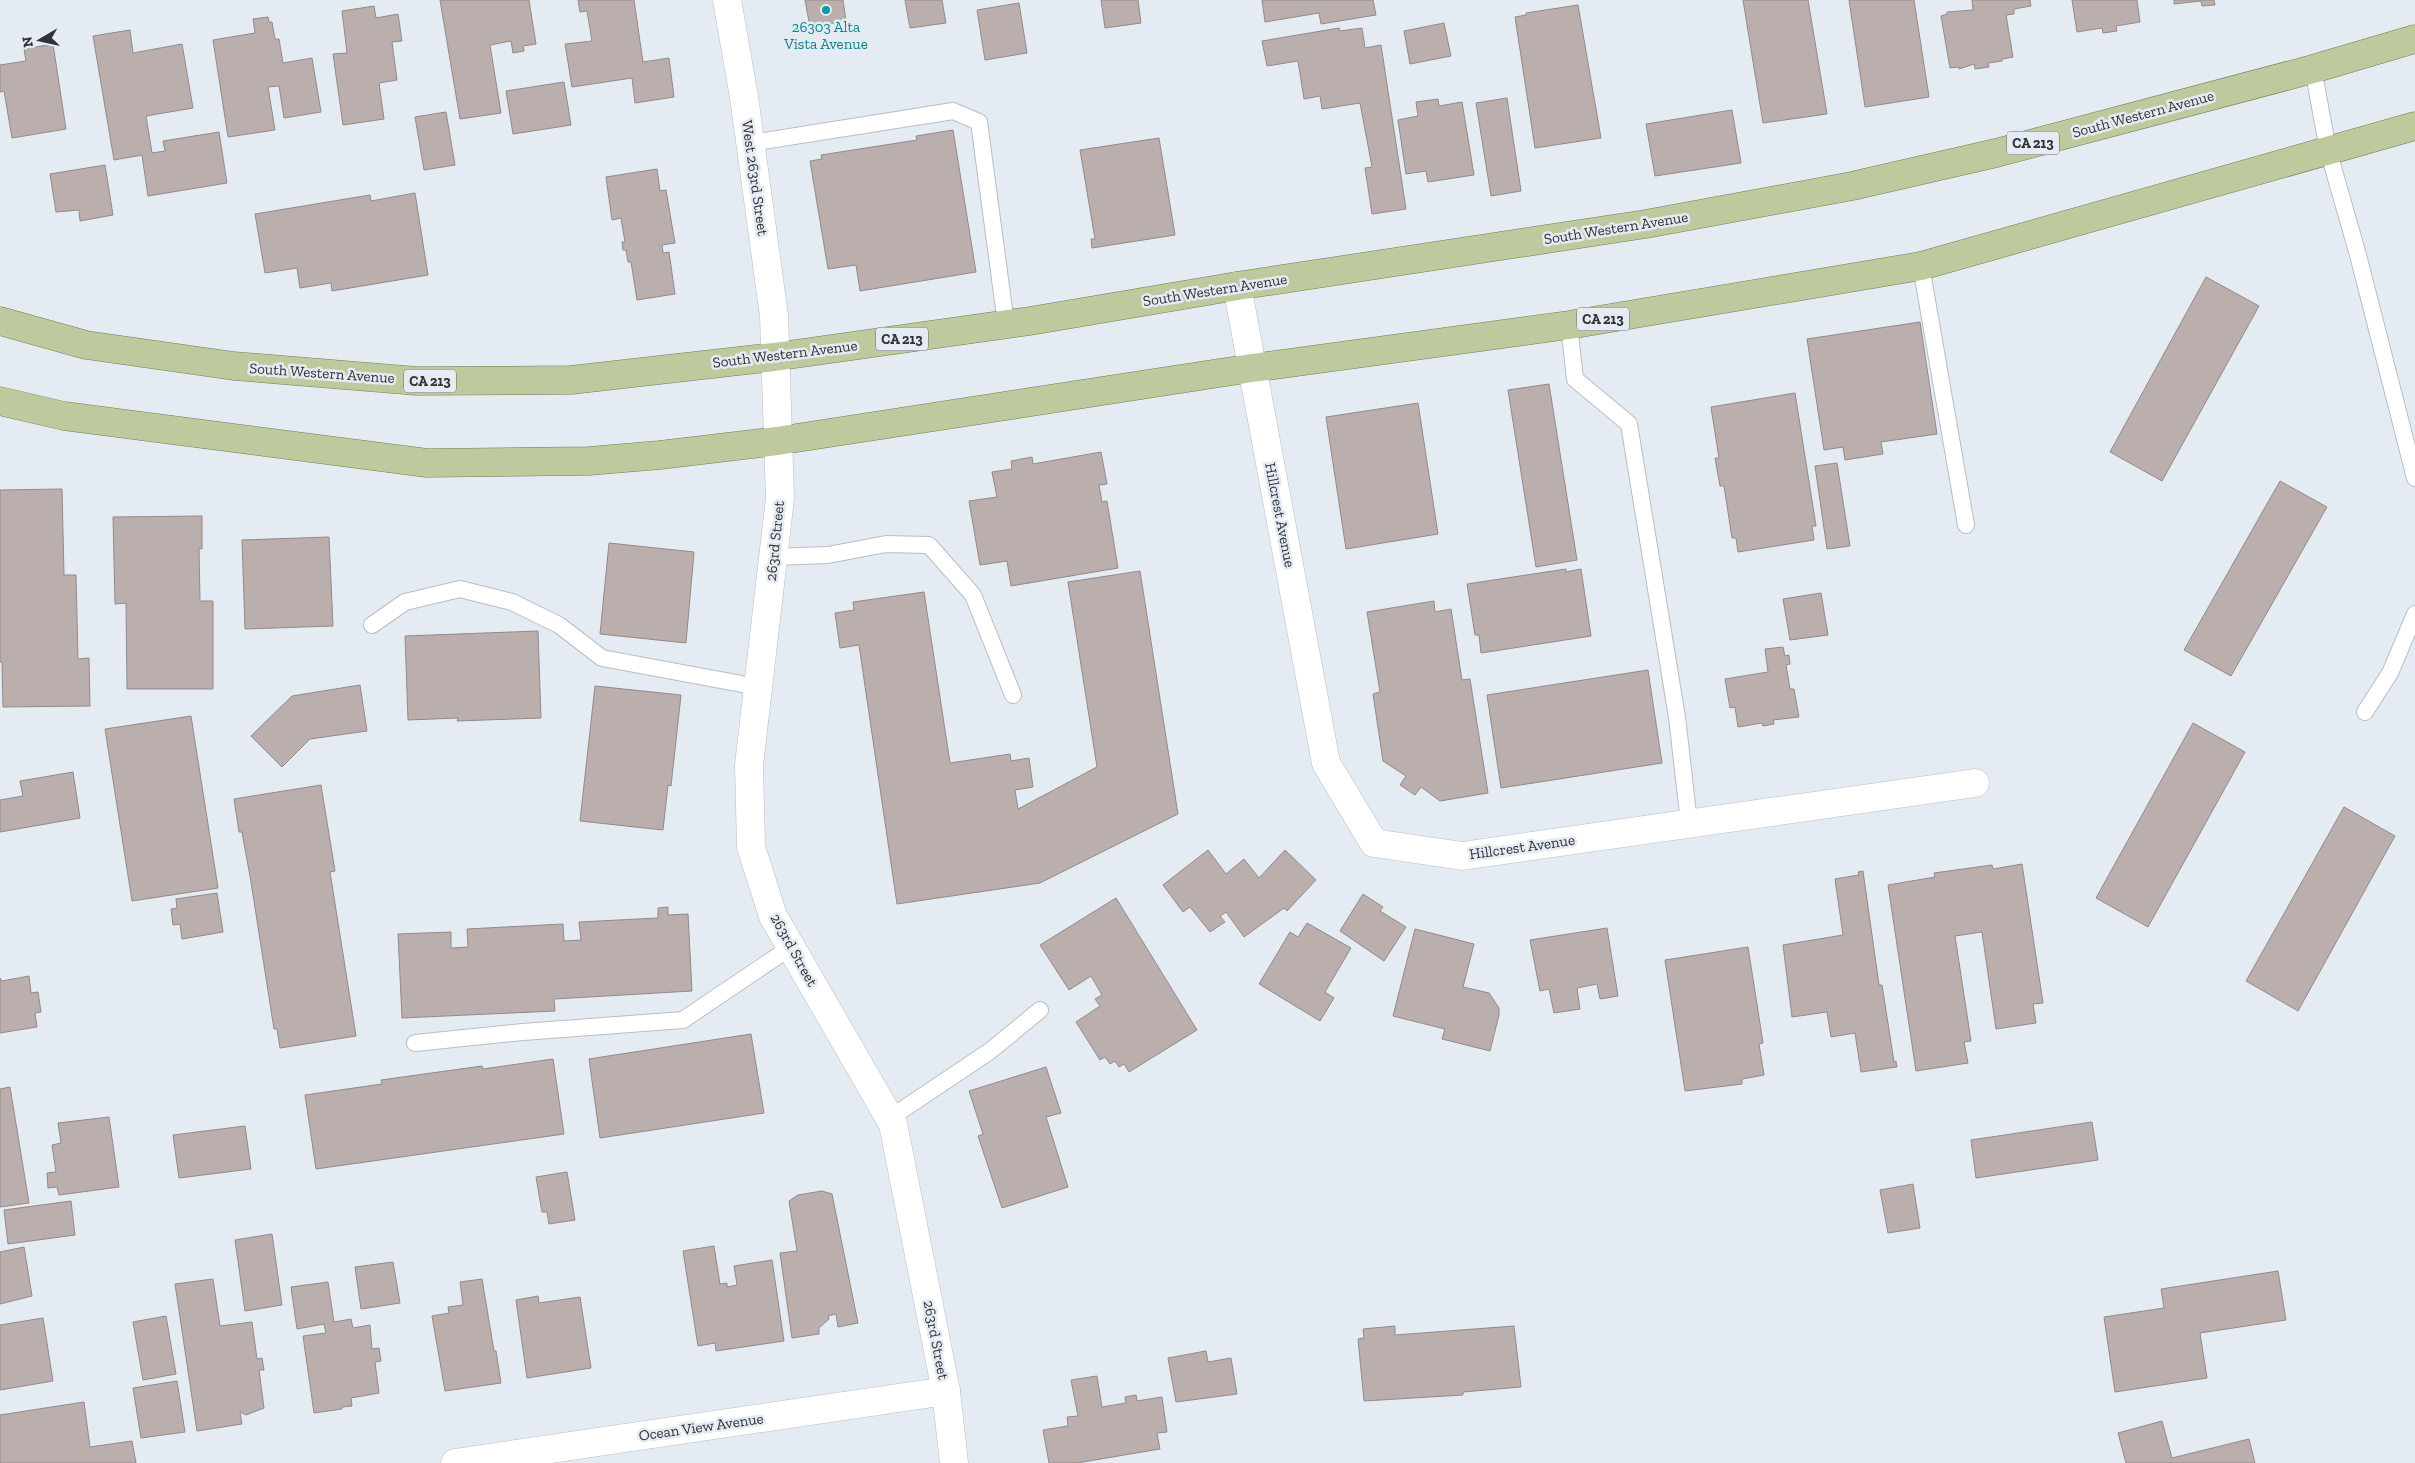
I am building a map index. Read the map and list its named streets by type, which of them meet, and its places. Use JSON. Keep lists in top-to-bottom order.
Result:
{
  "streets": {
    "main road": ["South Western Avenue", "CA 213"],
    "street": [
      "West 263rd Street",
      "Hillcrest Avenue",
      "263rd Street",
      "Ocean View Avenue"
    ]
  },
  "crossings": [
    ["South Western Avenue", "West 263rd Street"],
    ["South Western Avenue", "Hillcrest Avenue"],
    ["South Western Avenue", "263rd Street"],
    ["CA 213", "Hillcrest Avenue"],
    ["CA 213", "263rd Street"],
    ["West 263rd Street", "263rd Street"],
    ["263rd Street", "Ocean View Avenue"]
  ],
  "places": ["26303 Alta Vista Avenue"],
  "north": "left"
}
